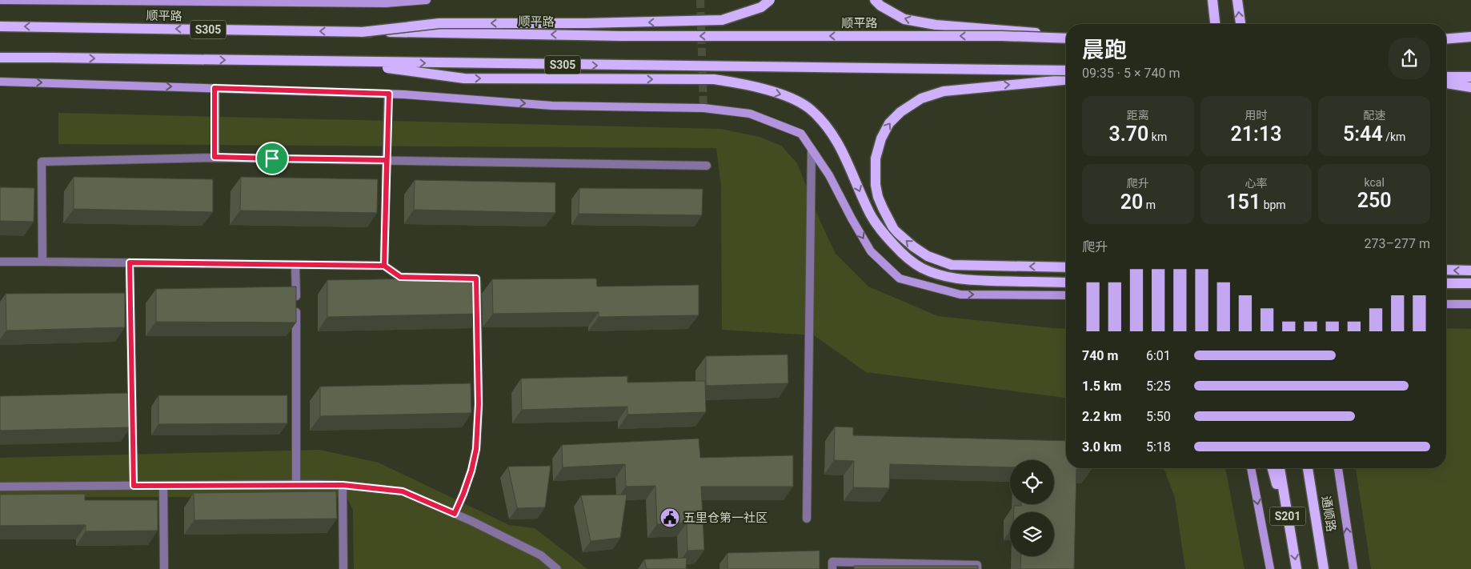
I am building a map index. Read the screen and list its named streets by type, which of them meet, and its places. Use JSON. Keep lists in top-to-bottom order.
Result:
{
  "streets": {
    "main road": [
      "顺平路",
      "S305",
      "通顺路",
      "S201"
    ]
  },
  "places": {
    "public building": ["五里仓第一社区"]
  },
  "page": {
    "heading": ["晨跑", "09:35 · 5 × 740 m"],
    "stats": [
      ["距离", "3.70 km"],
      ["用时", "21:13"],
      ["配速", "5:44 /km"],
      ["爬升", "20 m"],
      ["心率", "151 bpm"],
      ["kcal", "250"]
    ],
    "chart": ["爬升", "273–277 m"],
    "list": [
      {
        "name": "740 m",
        "note": "6:01"
      },
      {
        "name": "1.5 km",
        "note": "5:25"
      },
      {
        "name": "2.2 km",
        "note": "5:50"
      },
      {
        "name": "3.0 km",
        "note": "5:18"
      }
    ]
  }
}
